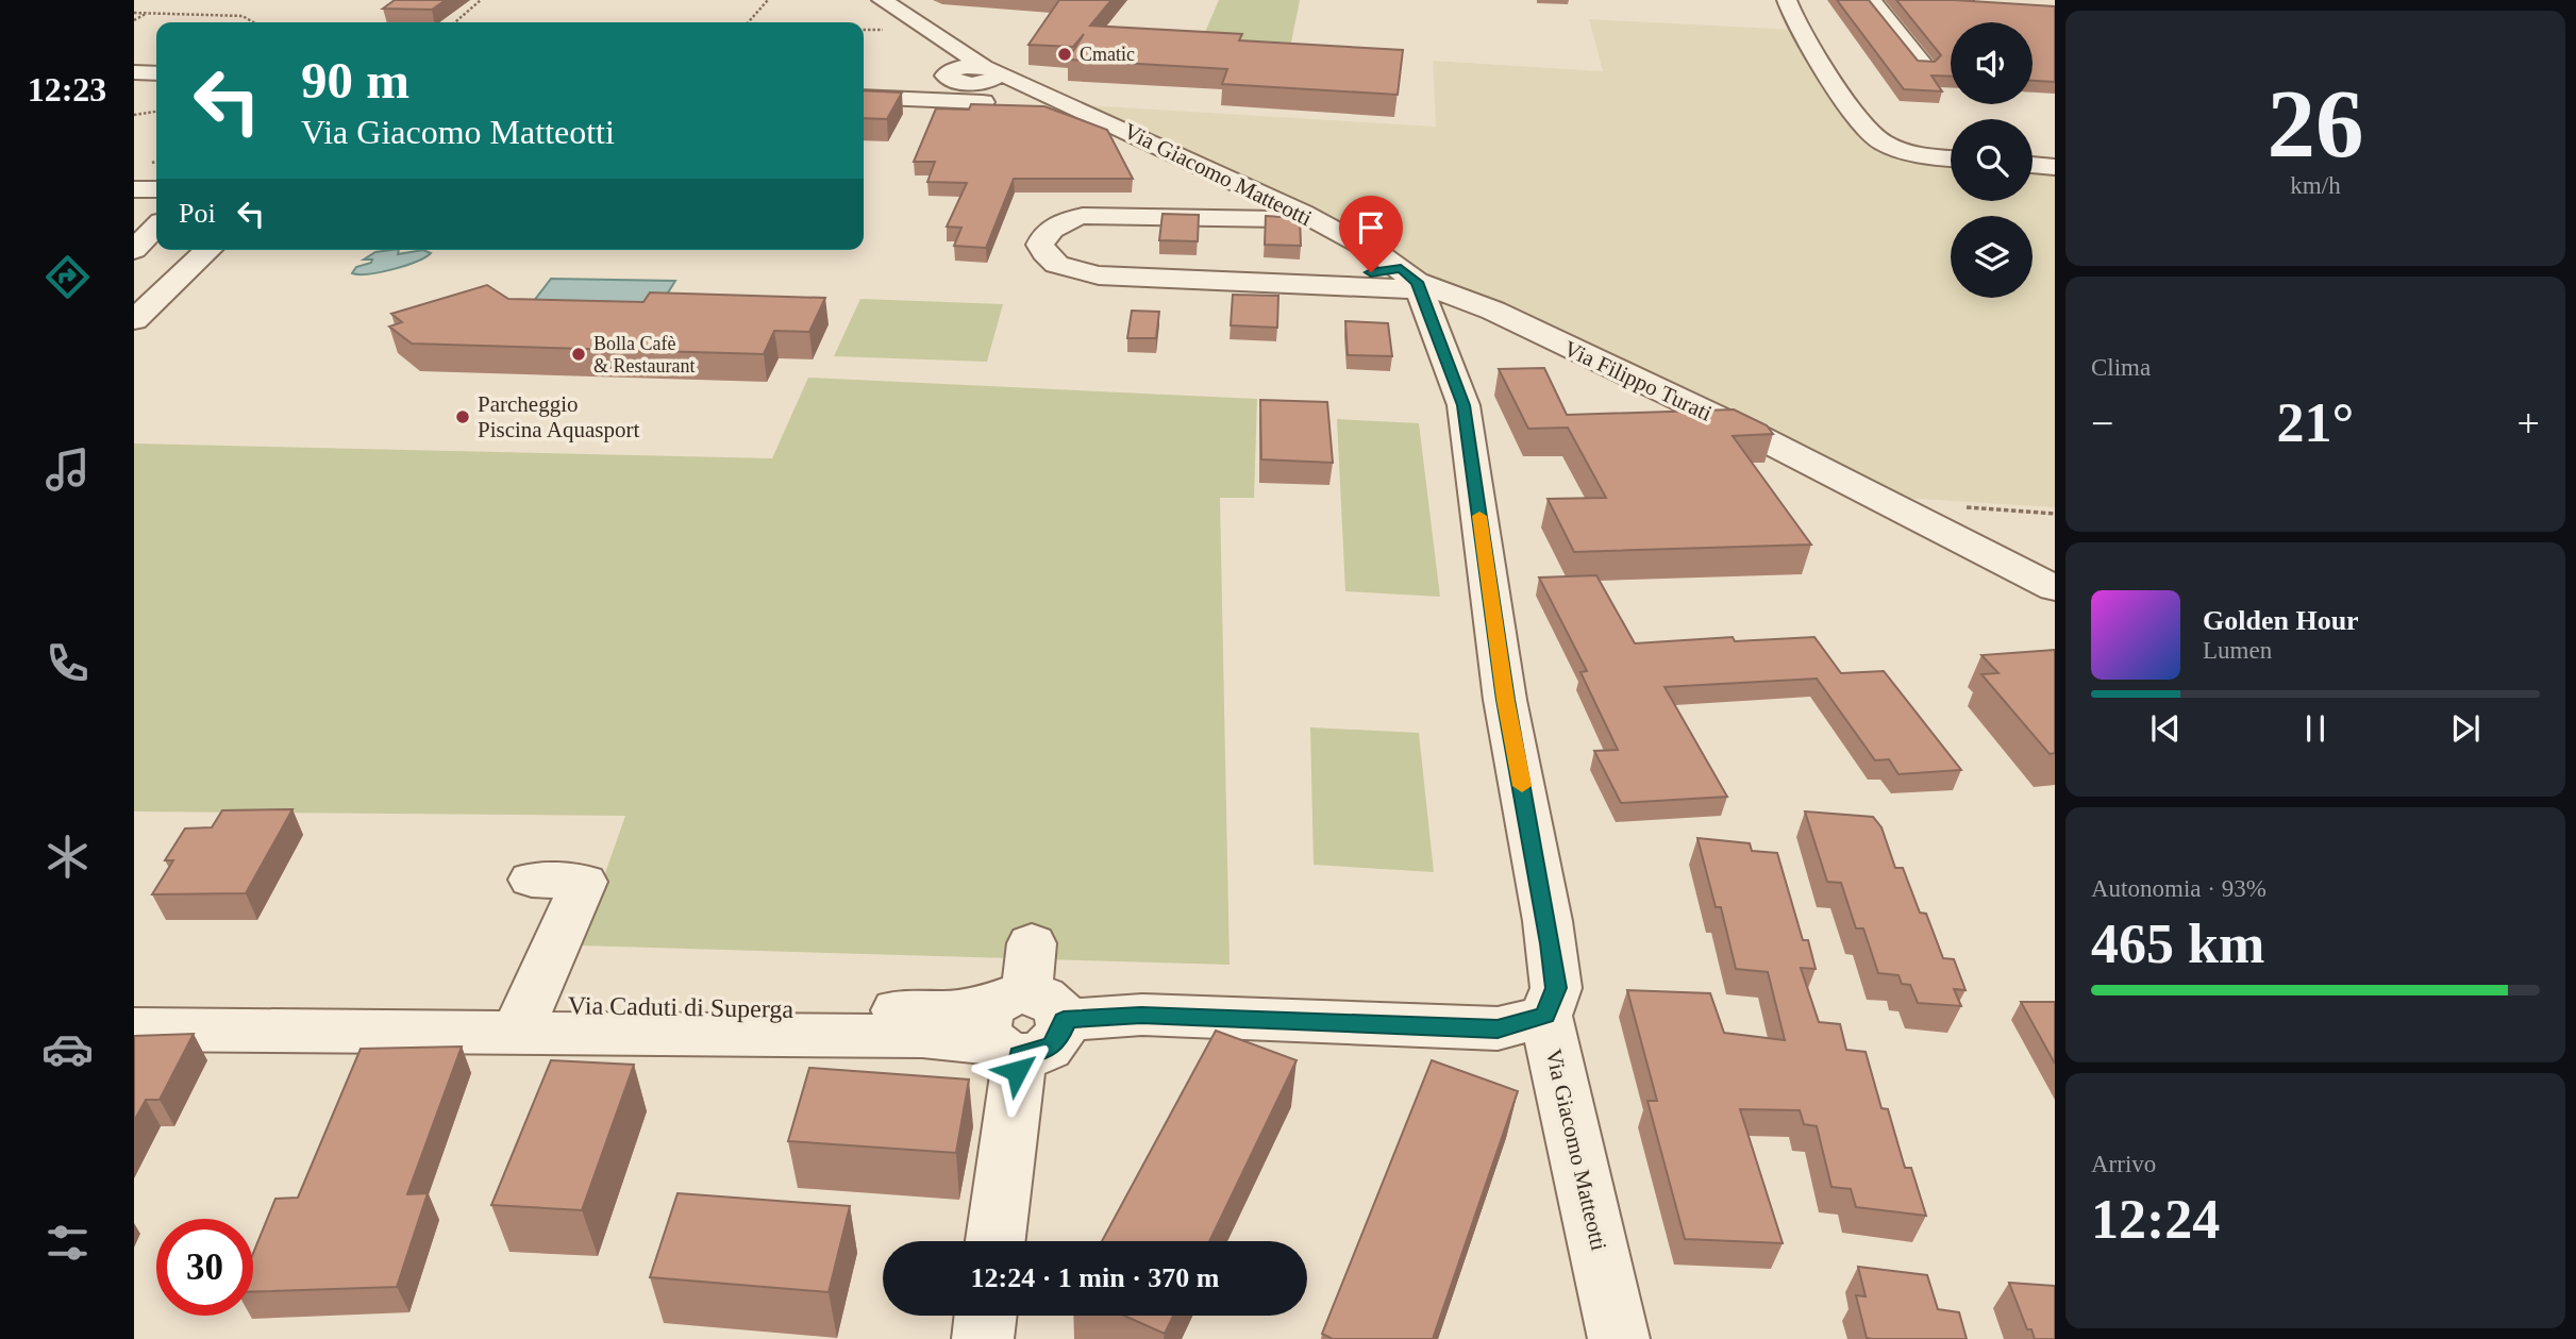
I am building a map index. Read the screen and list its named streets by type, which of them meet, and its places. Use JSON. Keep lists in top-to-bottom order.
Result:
{
  "streets": {
    "street": ["Via Giacomo Matteotti", "Via Filippo Turati", "Via Caduti di Superga"]
  },
  "crossings": [
    ["Via Giacomo Matteotti", "Via Filippo Turati"],
    ["Via Giacomo Matteotti", "Via Caduti di Superga"]
  ],
  "places": ["Cmatic", "Bolla Cafè & Restaurant", "Parcheggio Piscina Aquasport"],
  "page": {
    "tabs": "12:23",
    "tile": [
      ["26", "km/h"],
      "Clima",
      ["Autonomia · 93%", "465 km"],
      ["Arrivo", "12:24"]
    ],
    "turn": ["90 m", "Via Giacomo Matteotti"],
    "then": "Poi",
    "heat": ["−", "21°", "+"],
    "song": ["Golden Hour", "Lumen"],
    "limit": "30",
    "trip": "12:24 · 1 min · 370 m"
  }
}
